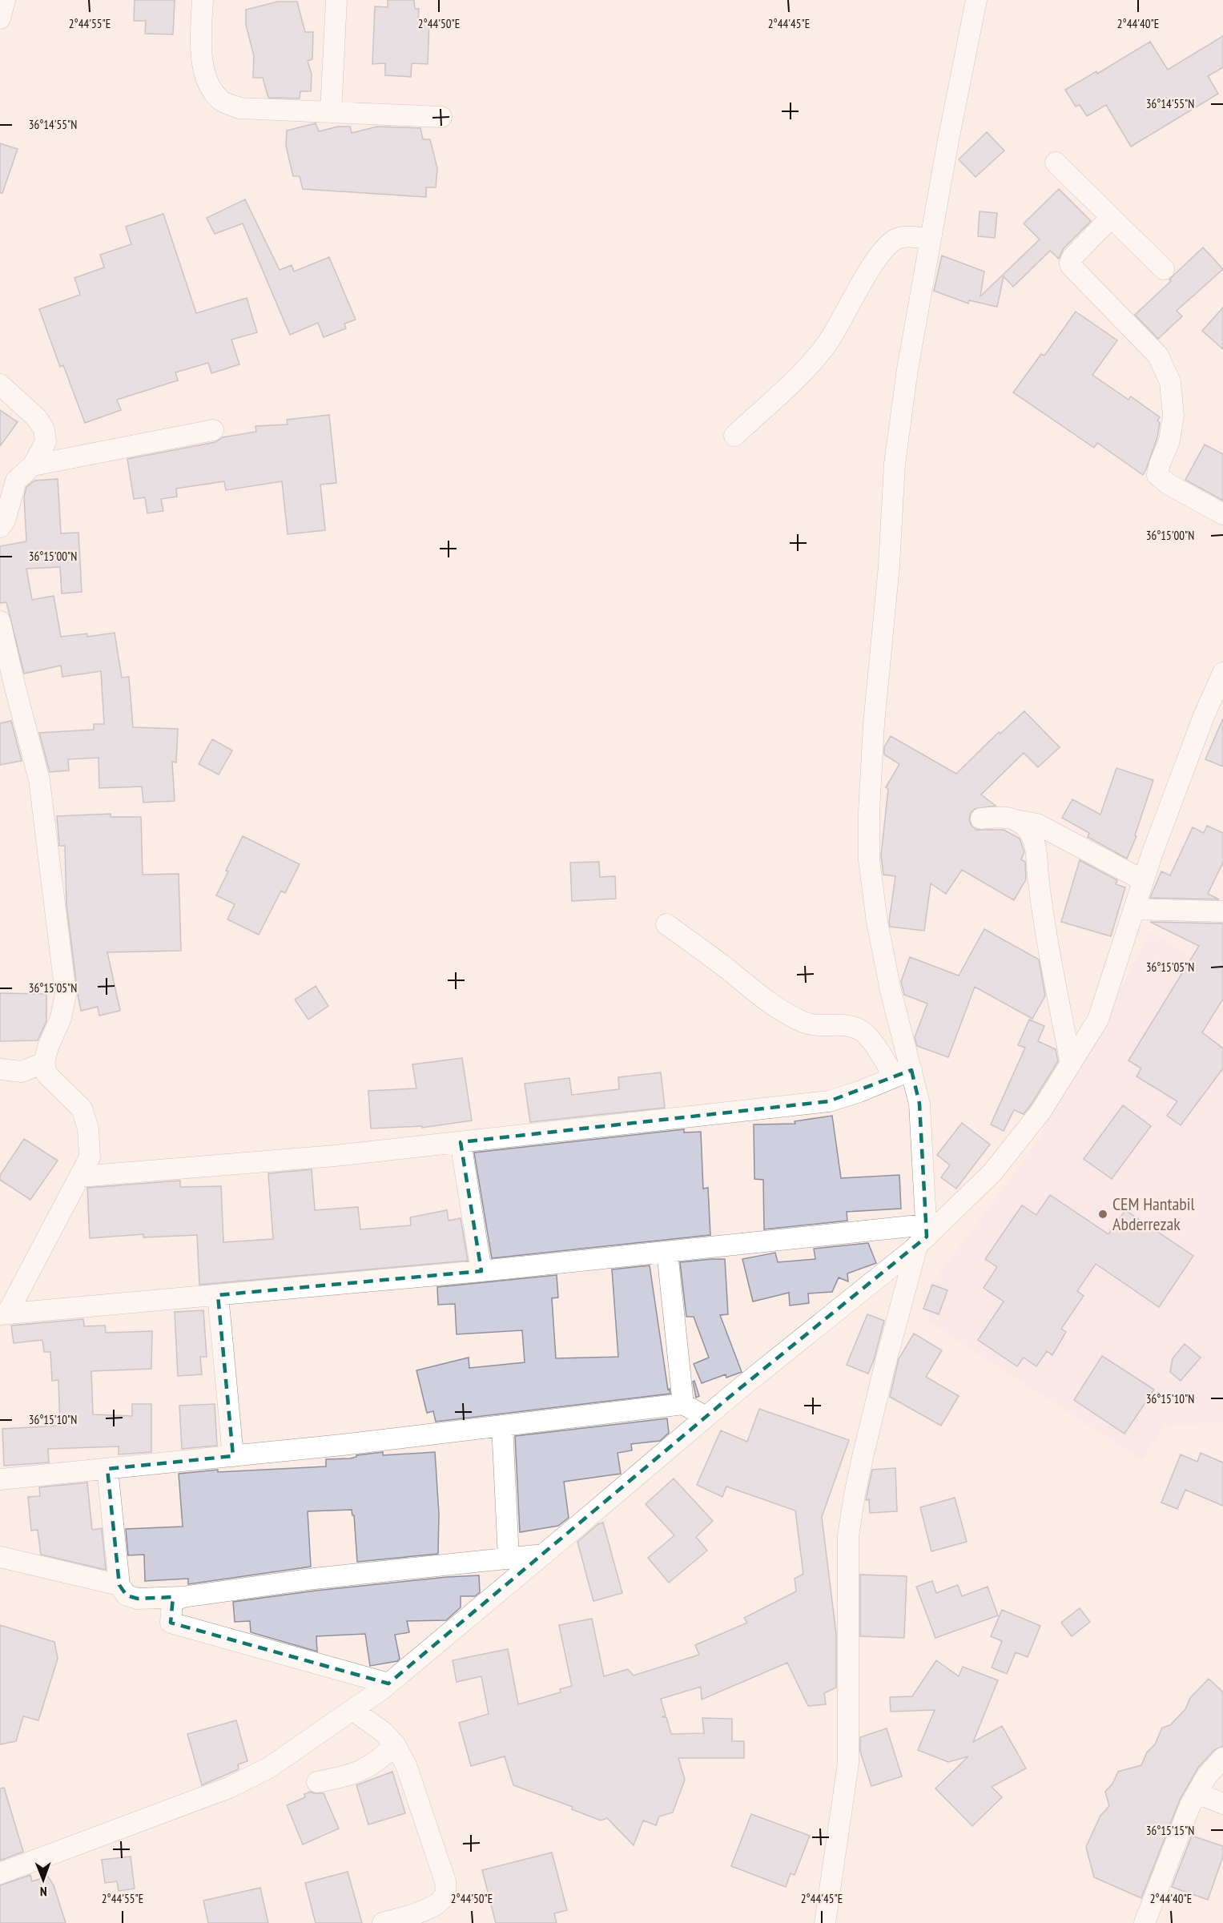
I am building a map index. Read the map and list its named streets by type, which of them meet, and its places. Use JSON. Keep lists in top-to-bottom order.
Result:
{
  "places": ["CEM Hantabil Abderrezak"],
  "north": "bottom",
  "coordinates": [
    "2°44'55\"E",
    "2°44'50\"E",
    "2°44'45\"E",
    "2°44'40\"E",
    "36°14'55\"N",
    "36°15'00\"N",
    "36°15'05\"N",
    "36°15'10\"N",
    "36°15'15\"N"
  ]
}
